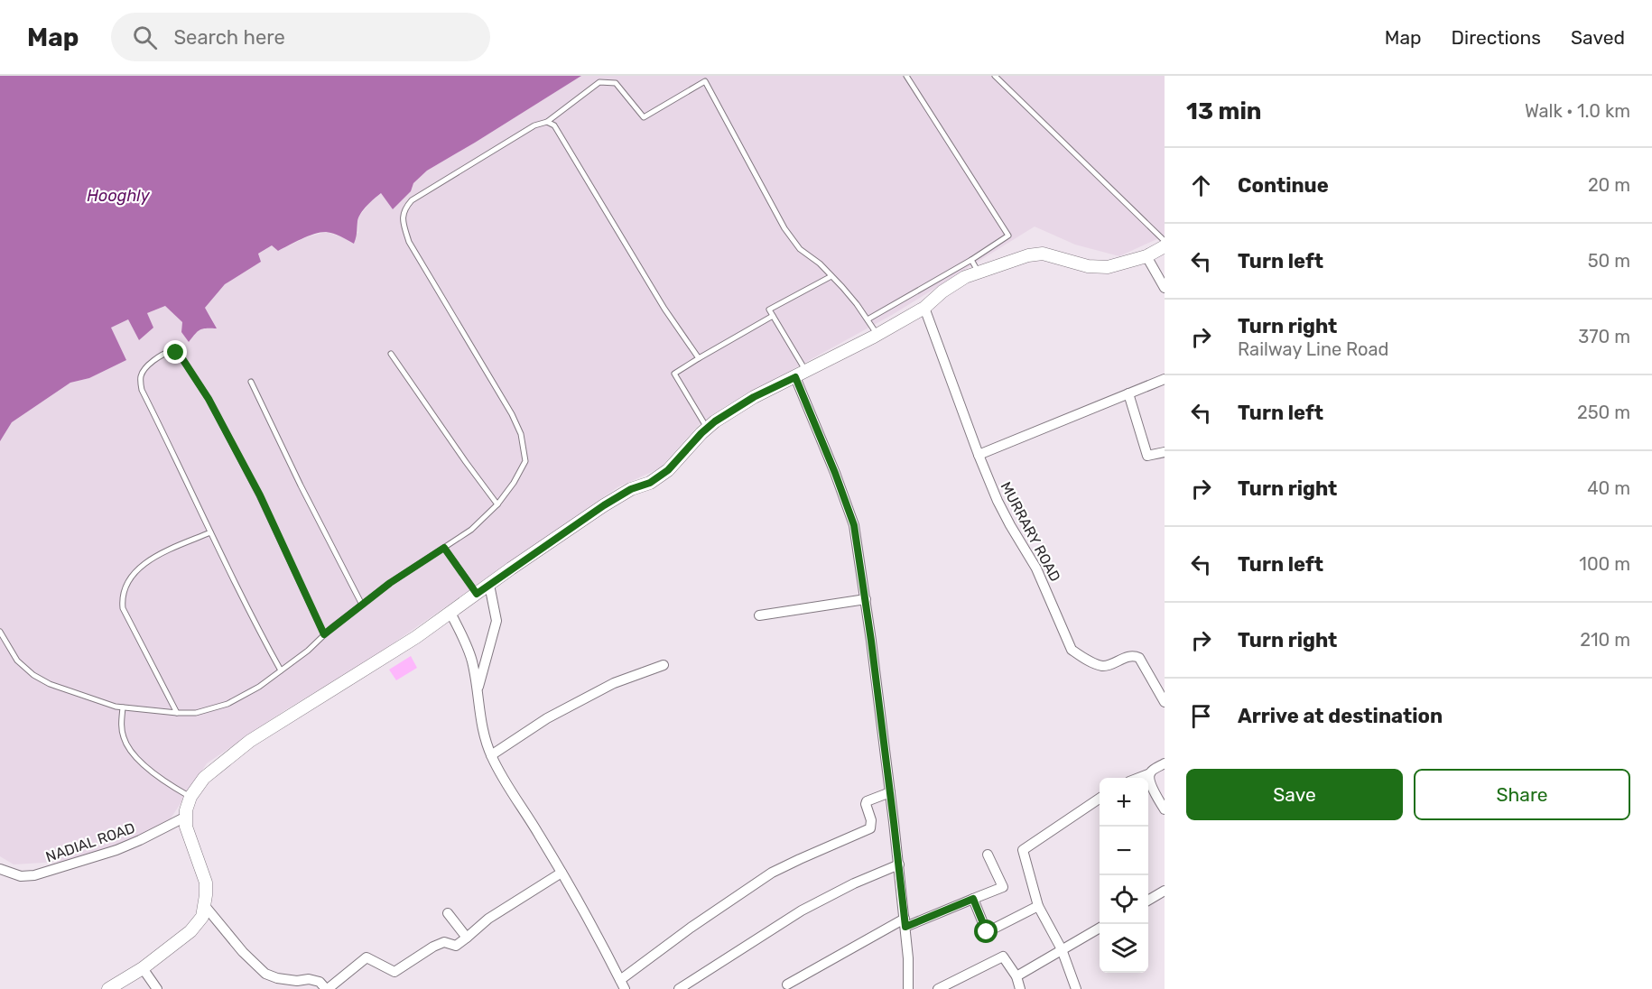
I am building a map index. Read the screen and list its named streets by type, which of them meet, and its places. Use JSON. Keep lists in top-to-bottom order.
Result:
{
  "streets": {
    "street": ["MURRARY ROAD", "NADIAL ROAD"]
  },
  "water": ["Hooghly"],
  "page": {
    "header": "Map",
    "search": "Search here",
    "nav": ["Map", "Directions", "Saved"],
    "heading": ["13 min", "Walk · 1.0 km"],
    "list": [
      ["Continue", "20 m"],
      ["Turn left", "50 m"],
      ["Turn right", "Railway Line Road", "370 m"],
      ["Turn left", "250 m"],
      ["Turn right", "40 m"],
      ["Turn left", "100 m"],
      ["Turn right", "210 m"],
      "Arrive at destination"
    ],
    "buttons": ["Save", "Share"],
    "map_buttons": ["+", "−"]
  }
}
